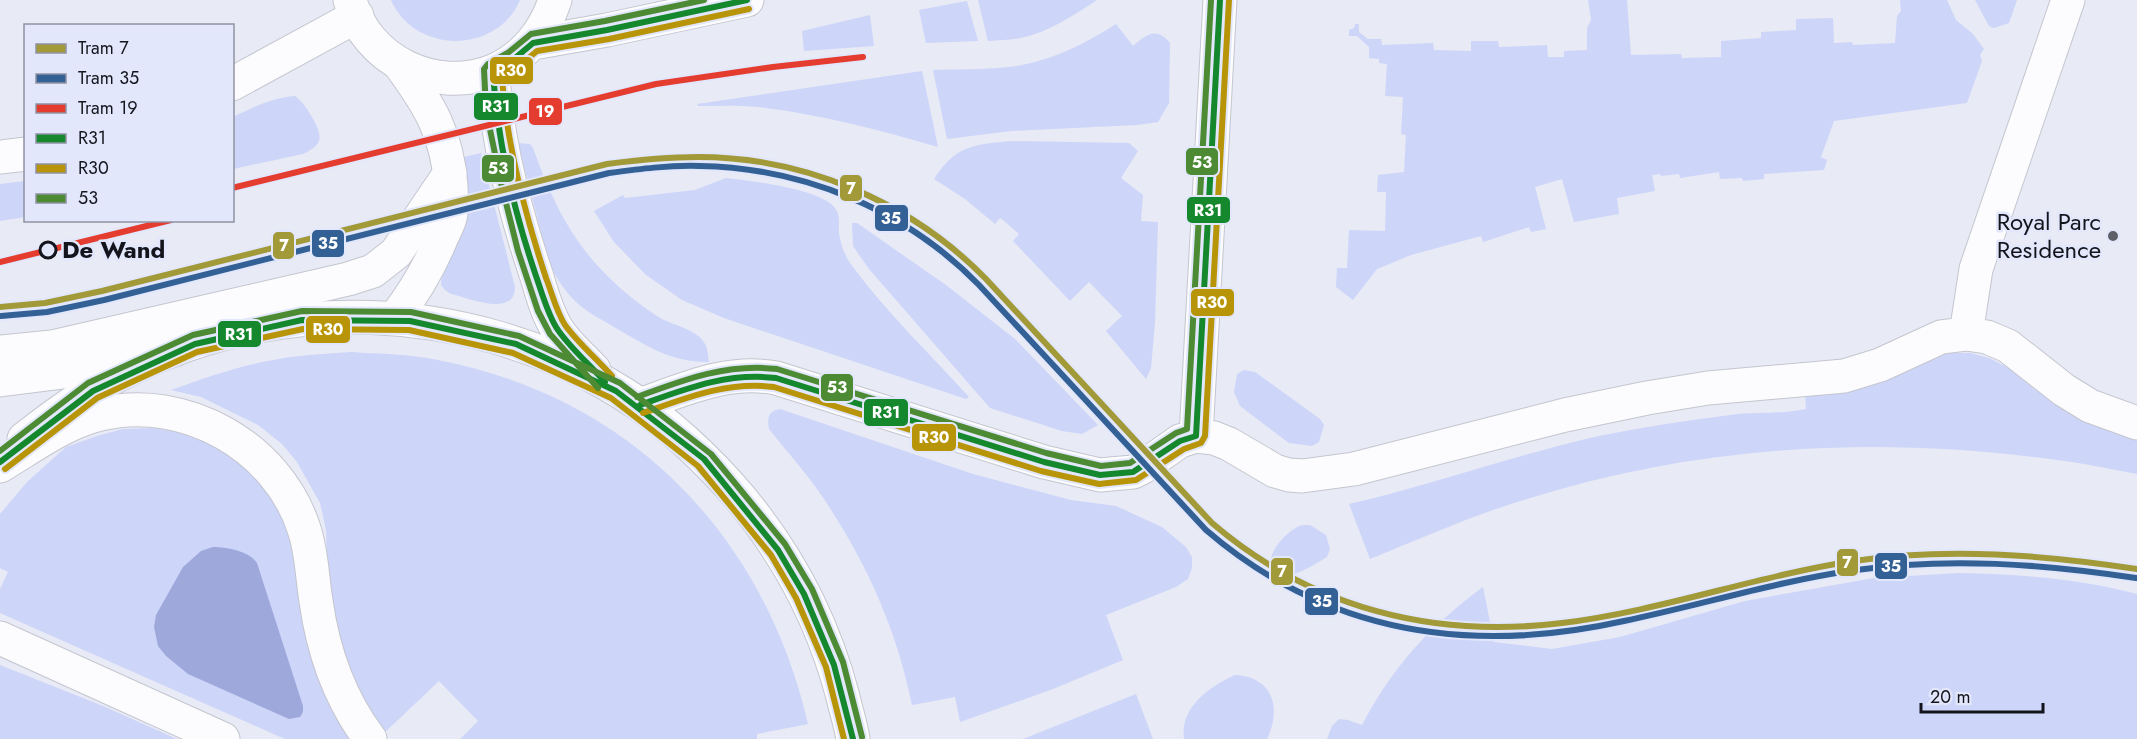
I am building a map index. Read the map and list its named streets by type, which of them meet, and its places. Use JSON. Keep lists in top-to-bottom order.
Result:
{
  "places": ["Royal Parc Residence", "De Wand"],
  "lines": [
    "transit line R31",
    "transit line R30",
    "transit line 53",
    "tram line 19",
    "tram line 7",
    "tram line 35"
  ],
  "legend": [
    "Tram 7",
    "Tram 35",
    "Tram 19",
    "R31",
    "R30",
    "53"
  ],
  "scale_bar": "20 m"
}
